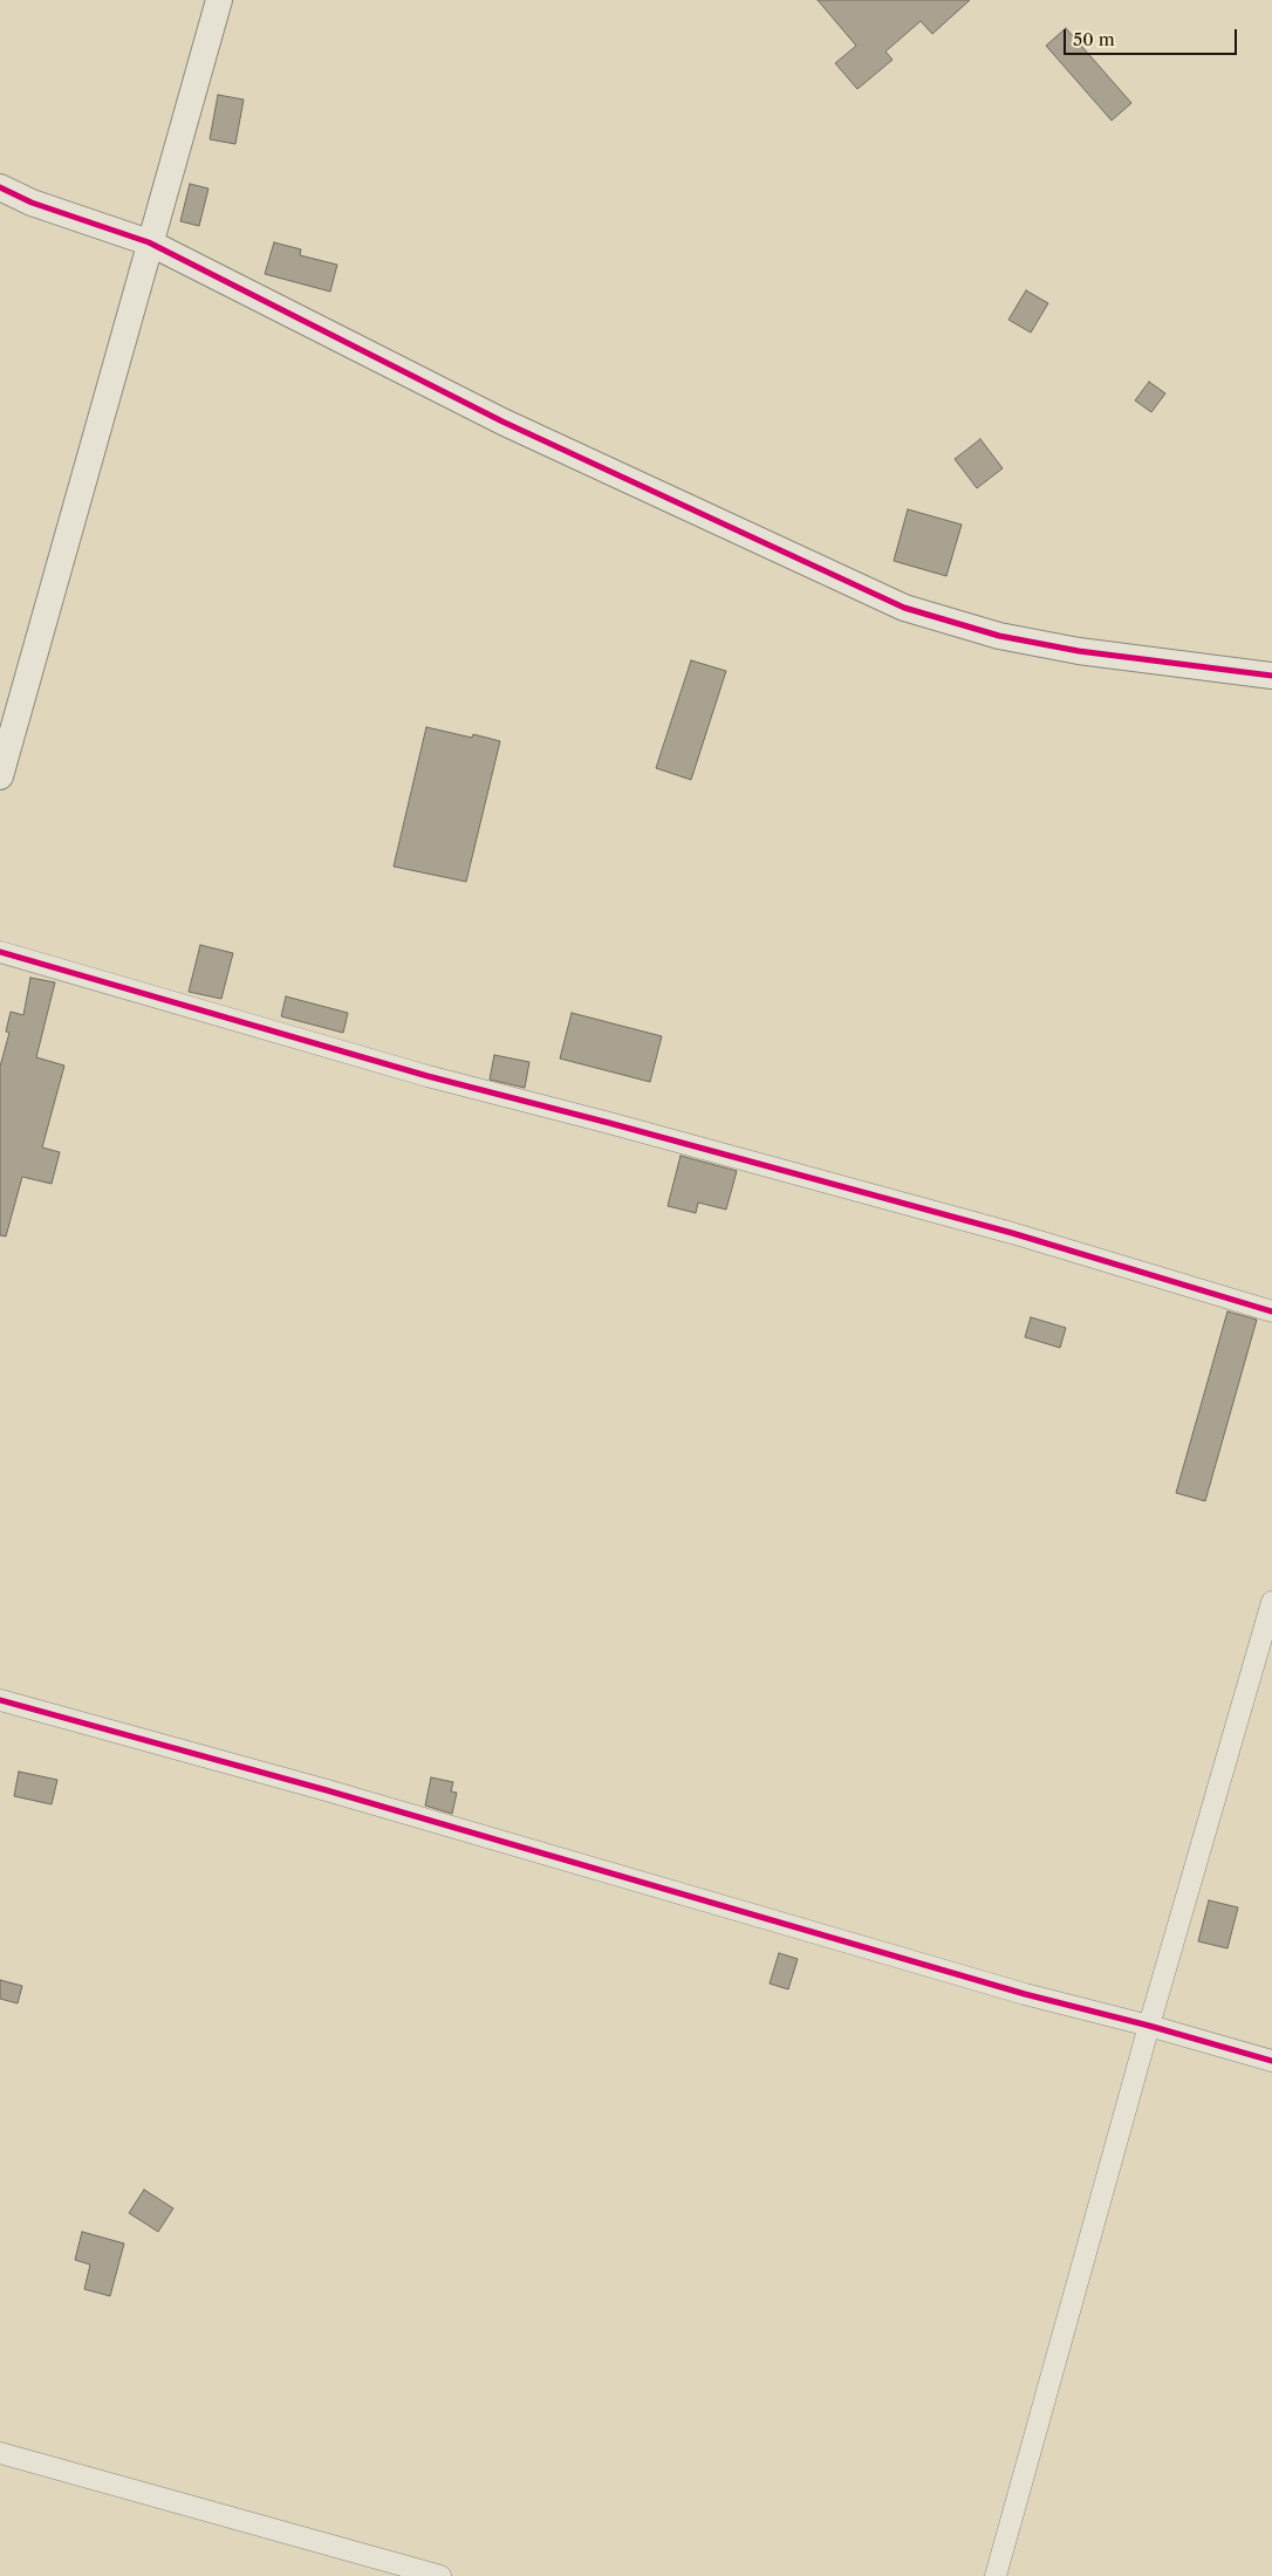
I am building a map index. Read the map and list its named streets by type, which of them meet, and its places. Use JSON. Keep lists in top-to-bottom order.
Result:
{
  "scale_bar": "50 m"
}
